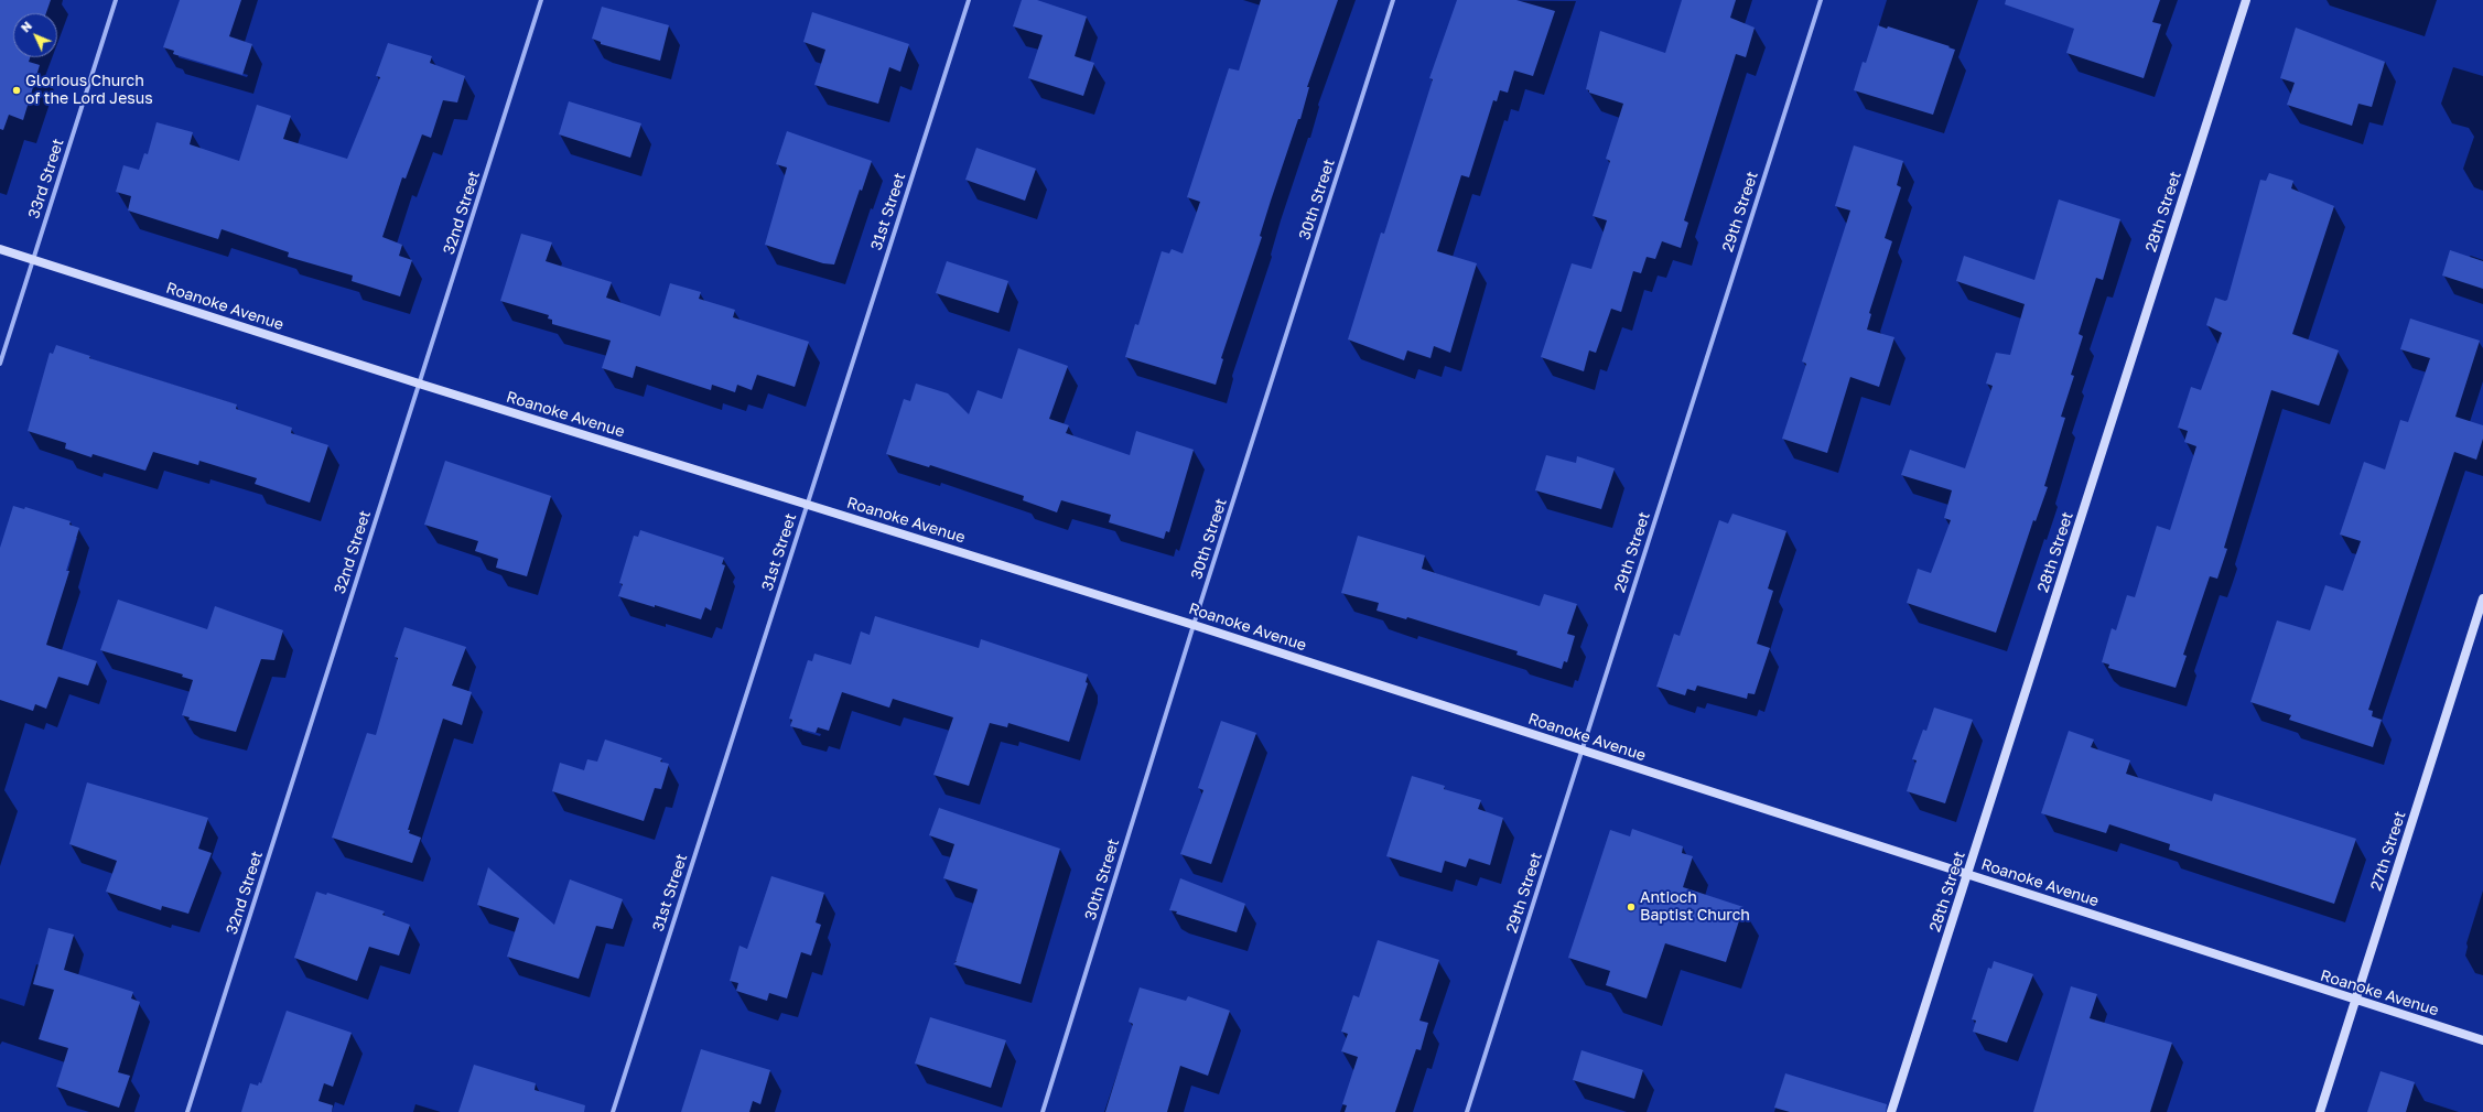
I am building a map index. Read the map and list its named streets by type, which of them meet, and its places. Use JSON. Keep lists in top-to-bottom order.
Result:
{
  "streets": {
    "street": [
      "33rd Street",
      "30th Street",
      "31st Street",
      "29th Street",
      "28th Street",
      "32nd Street",
      "Roanoke Avenue",
      "27th Street"
    ]
  },
  "crossings": [
    ["33rd Street", "Roanoke Avenue"],
    ["30th Street", "Roanoke Avenue"],
    ["31st Street", "Roanoke Avenue"],
    ["29th Street", "Roanoke Avenue"],
    ["28th Street", "Roanoke Avenue"],
    ["32nd Street", "Roanoke Avenue"],
    ["Roanoke Avenue", "27th Street"]
  ],
  "places": ["Glorious Church of the Lord Jesus", "Antioch Baptist Church"],
  "north": "top left"
}
